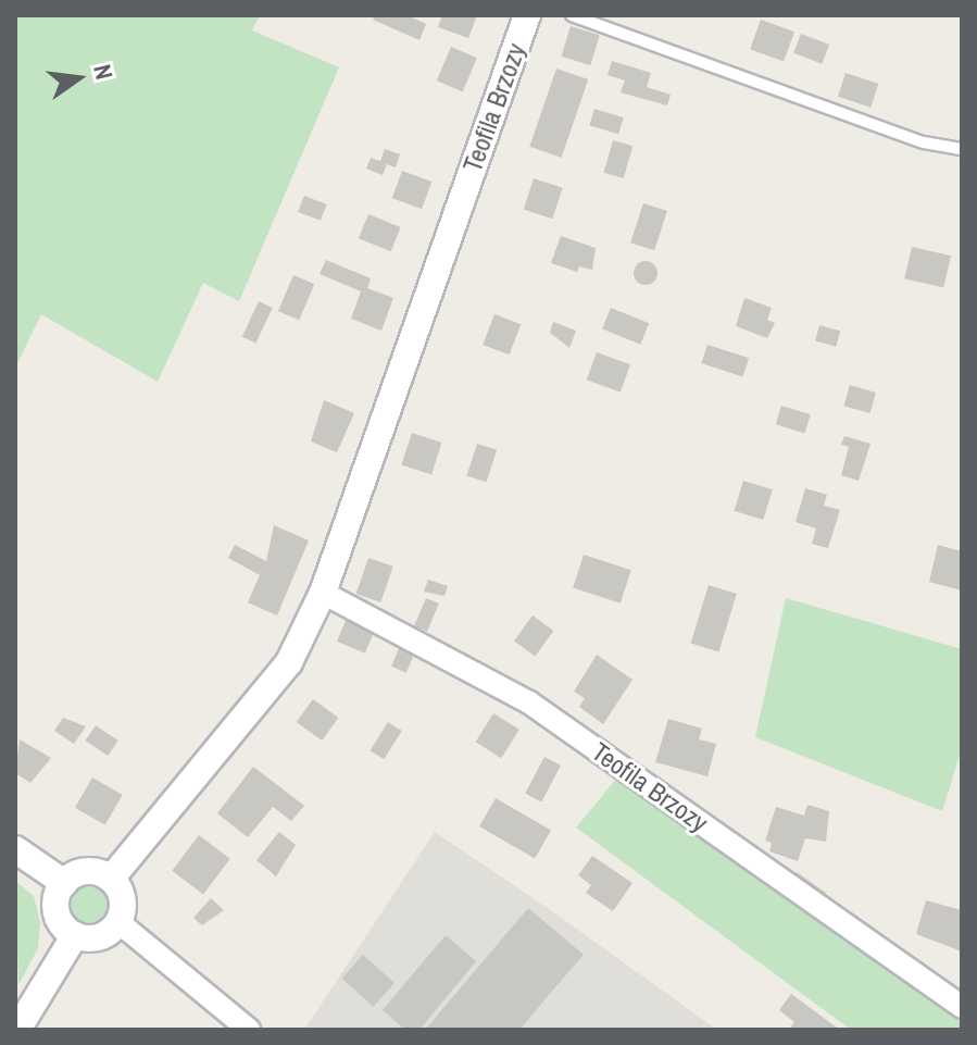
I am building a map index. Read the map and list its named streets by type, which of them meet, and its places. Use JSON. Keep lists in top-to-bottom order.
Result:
{
  "streets": {
    "street": ["Teofila Brzozy"]
  },
  "north": "right"
}
